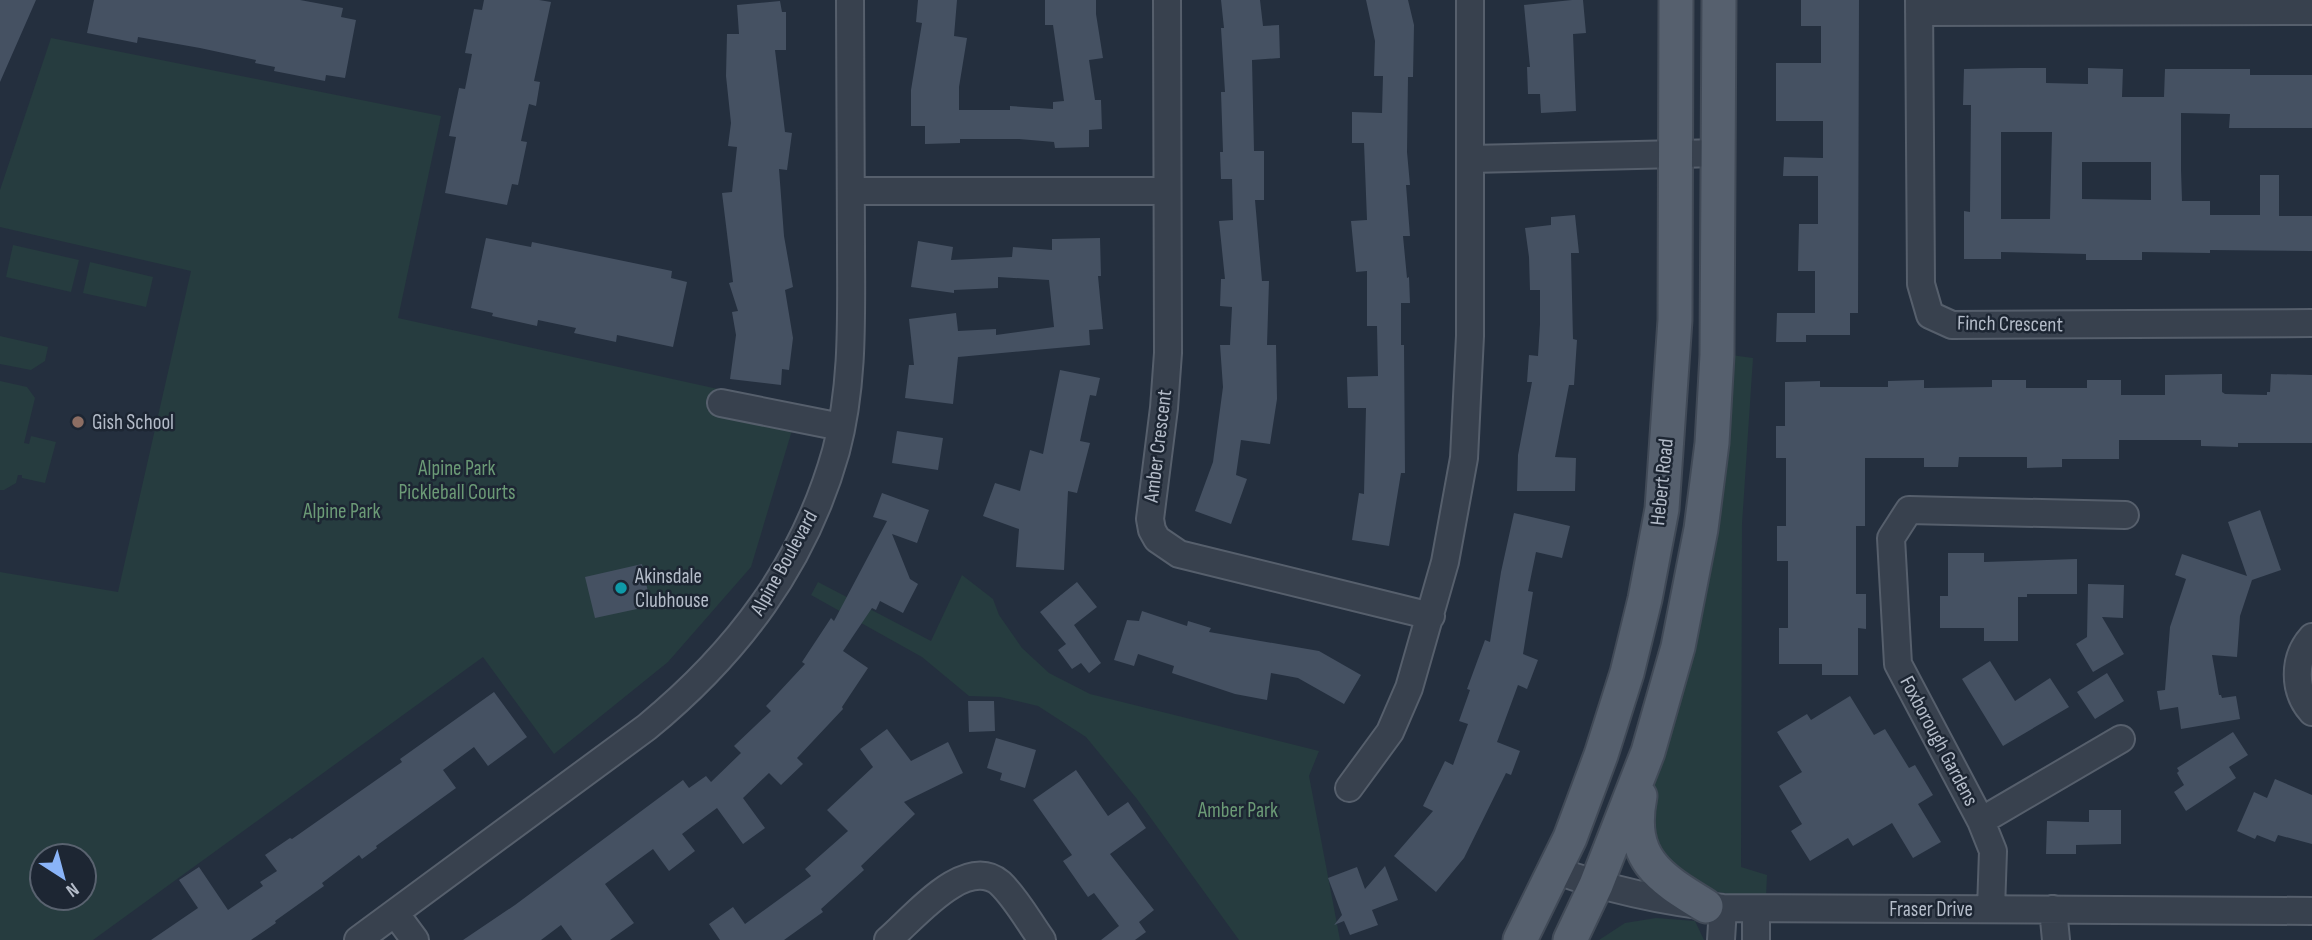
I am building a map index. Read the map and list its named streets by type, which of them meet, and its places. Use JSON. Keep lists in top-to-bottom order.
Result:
{
  "streets": {
    "main road": ["Hebert Road"],
    "street": [
      "Finch Crescent",
      "Amber Crescent",
      "Alpine Boulevard",
      "Foxborough Gardens",
      "Fraser Drive"
    ]
  },
  "crossings": [
    ["Hebert Road", "Fraser Drive"]
  ],
  "parks": ["Alpine Park Pickleball Courts", "Alpine Park", "Amber Park"],
  "places": ["Gish School", "Akinsdale Clubhouse"],
  "north": "bottom right"
}
